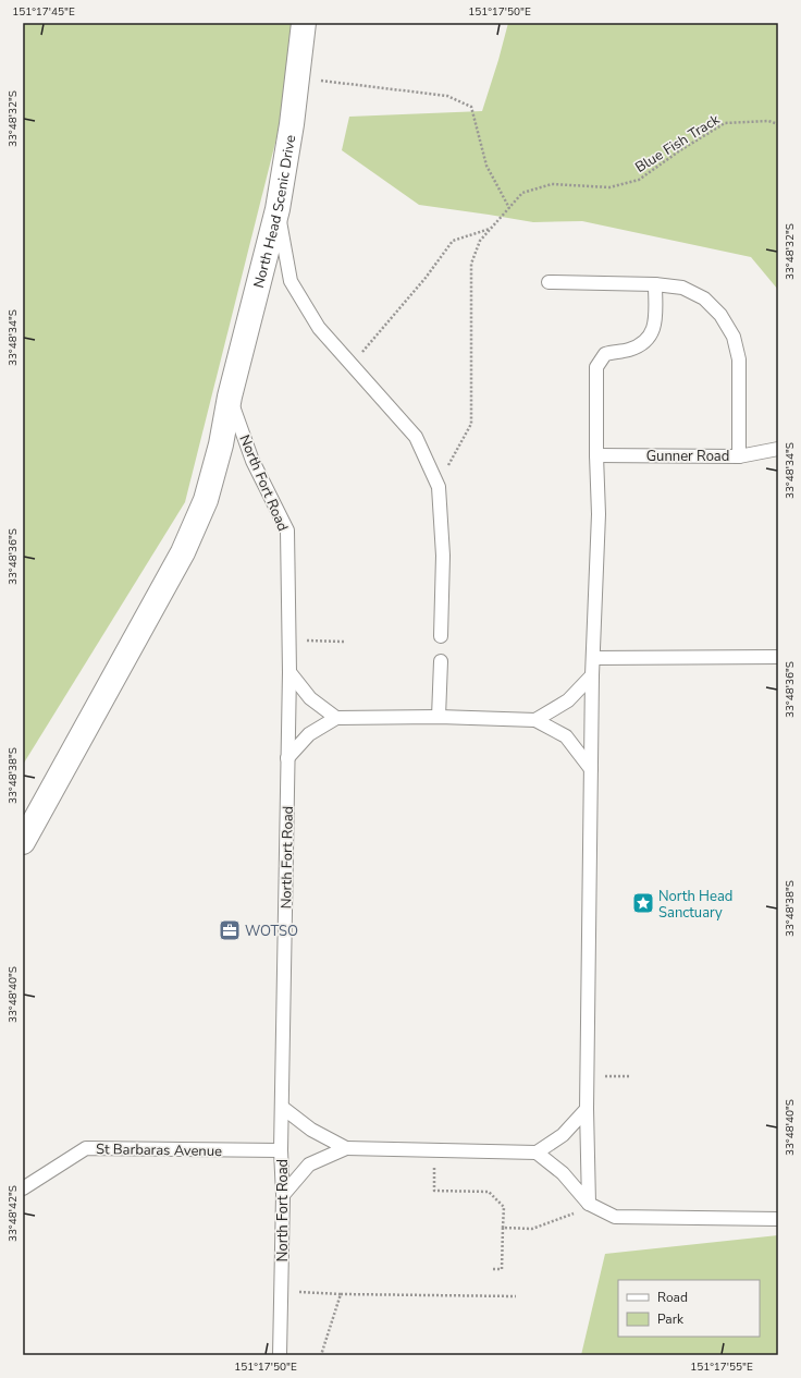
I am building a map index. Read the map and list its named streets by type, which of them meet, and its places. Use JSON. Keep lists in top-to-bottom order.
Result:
{
  "streets": {
    "street": ["North Head Scenic Drive"],
    "lane": ["Gunner Road", "North Fort Road", "St Barbaras Avenue"],
    "path": ["Blue Fish Track"]
  },
  "crossings": [
    ["North Head Scenic Drive", "North Fort Road"],
    ["North Fort Road", "St Barbaras Avenue"]
  ],
  "places": {
    "place": ["North Head Sanctuary"],
    "office": ["WOTSO"]
  },
  "legend": ["Road", "Park"],
  "coordinates": [
    "151°17'45\"E",
    "151°17'50\"E",
    "33°48'32\"S",
    "33°48'34\"S",
    "33°48'36\"S",
    "33°48'38\"S",
    "33°48'40\"S",
    "33°48'42\"S",
    "151°17'55\"E"
  ]
}
